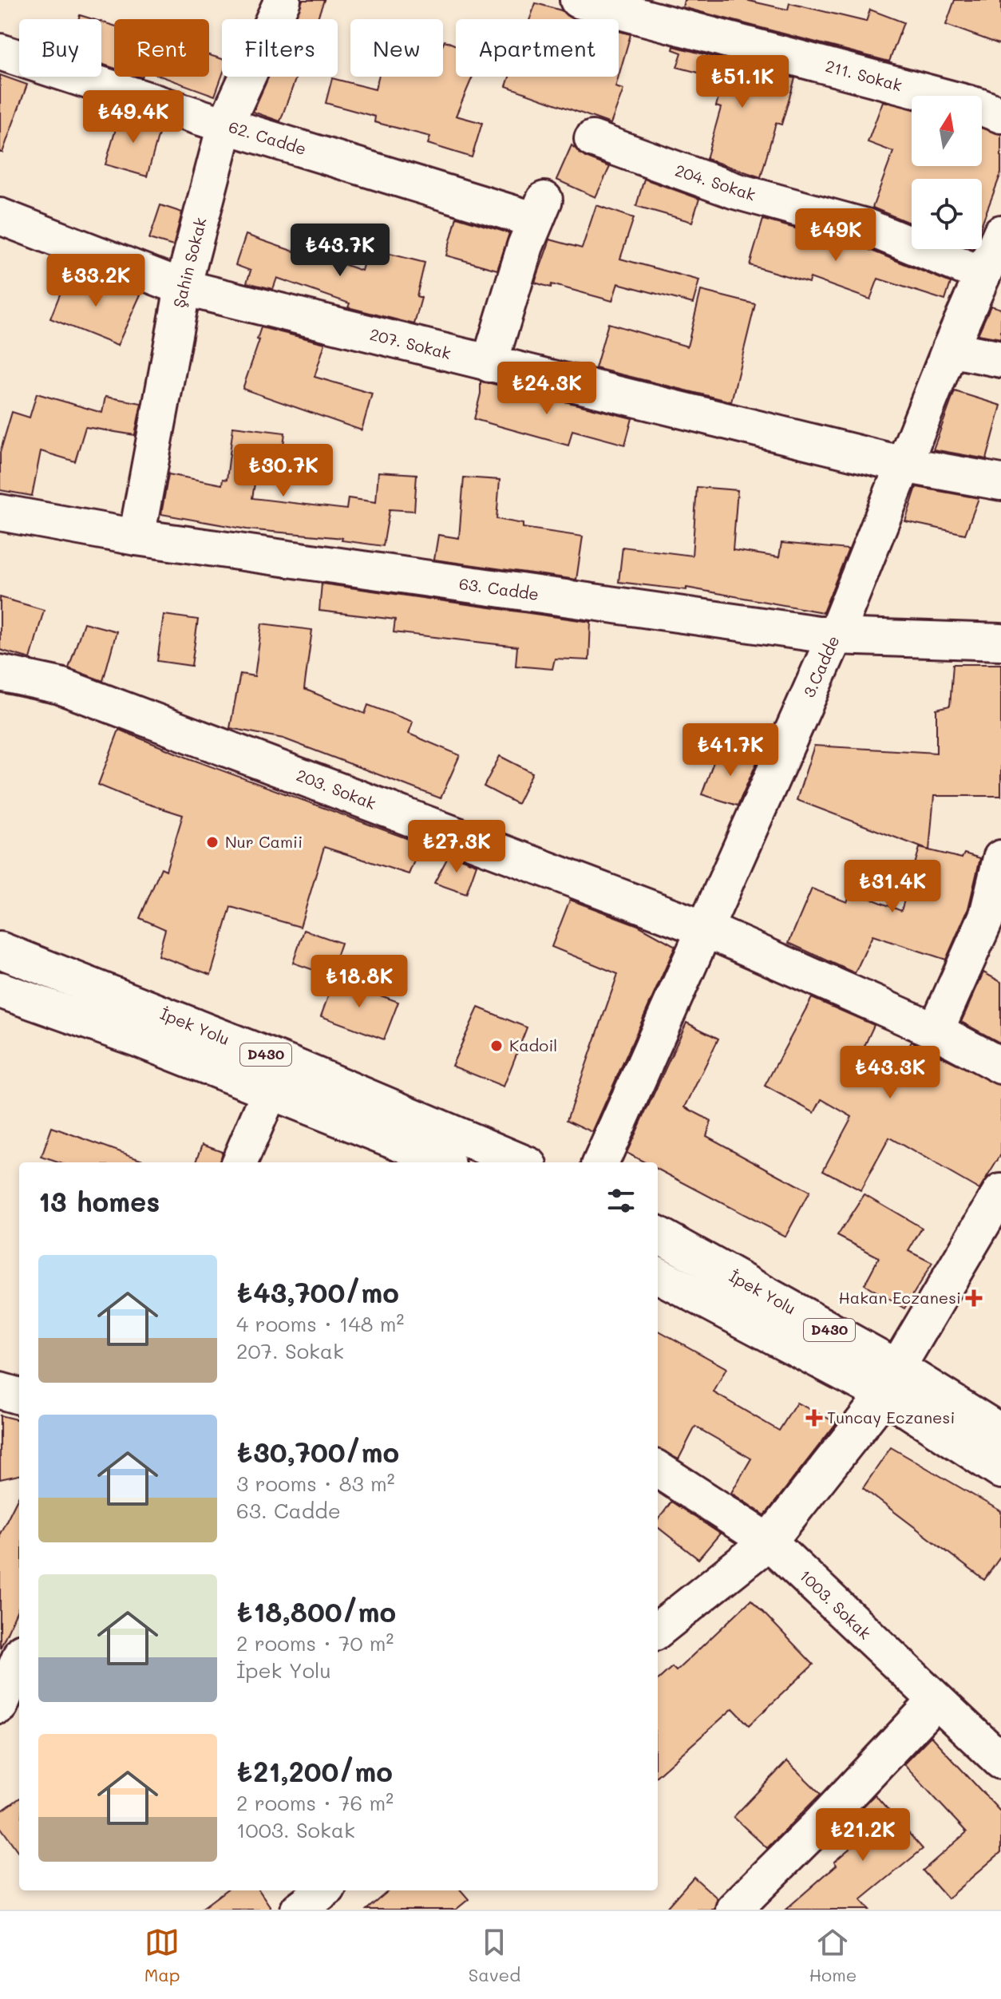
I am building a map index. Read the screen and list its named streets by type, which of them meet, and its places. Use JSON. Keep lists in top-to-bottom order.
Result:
{
  "streets": {
    "main road": [
      "211. Sokak",
      "62. Cadde",
      "204. Sokak",
      "Şahin Sokak",
      "207. Sokak",
      "63. Cadde",
      "3.Cadde",
      "203. Sokak",
      "İpek Yolu",
      "D430",
      "1003. Sokak"
    ]
  },
  "crossings": [
    ["62. Cadde", "Şahin Sokak"],
    ["62. Cadde", "207. Sokak"],
    ["204. Sokak", "3.Cadde"],
    ["Şahin Sokak", "207. Sokak"],
    ["Şahin Sokak", "63. Cadde"],
    ["207. Sokak", "3.Cadde"],
    ["63. Cadde", "3.Cadde"],
    ["3.Cadde", "203. Sokak"],
    ["İpek Yolu", "D430"]
  ],
  "places": {
    "other": ["Nur Camii", "Kadoil"],
    "health": ["Hakan Eczanesi", "Tuncay Eczanesi"]
  },
  "north": "top",
  "page": {
    "chip": [
      "Buy",
      "Rent",
      "Filters",
      "New",
      "Apartment"
    ],
    "price": [
      "₺51.1K",
      "₺49.4K",
      "₺49K",
      "₺43.7K",
      "₺33.2K",
      "₺24.3K",
      "₺30.7K",
      "₺41.7K",
      "₺27.3K",
      "₺31.4K",
      "₺18.8K",
      "₺43.3K",
      "₺21.2K"
    ],
    "heading": "13 homes",
    "list": [
      {
        "name": "₺43,700/mo",
        "note": "4 rooms · 148 m² · 207. Sokak"
      },
      {
        "name": "₺30,700/mo",
        "note": "3 rooms · 83 m² · 63. Cadde"
      },
      {
        "name": "₺18,800/mo",
        "note": "2 rooms · 70 m² · İpek Yolu"
      },
      {
        "name": "₺21,200/mo",
        "note": "2 rooms · 76 m² · 1003. Sokak"
      }
    ],
    "tabs": ["Map", "Saved", "Home"]
  }
}
